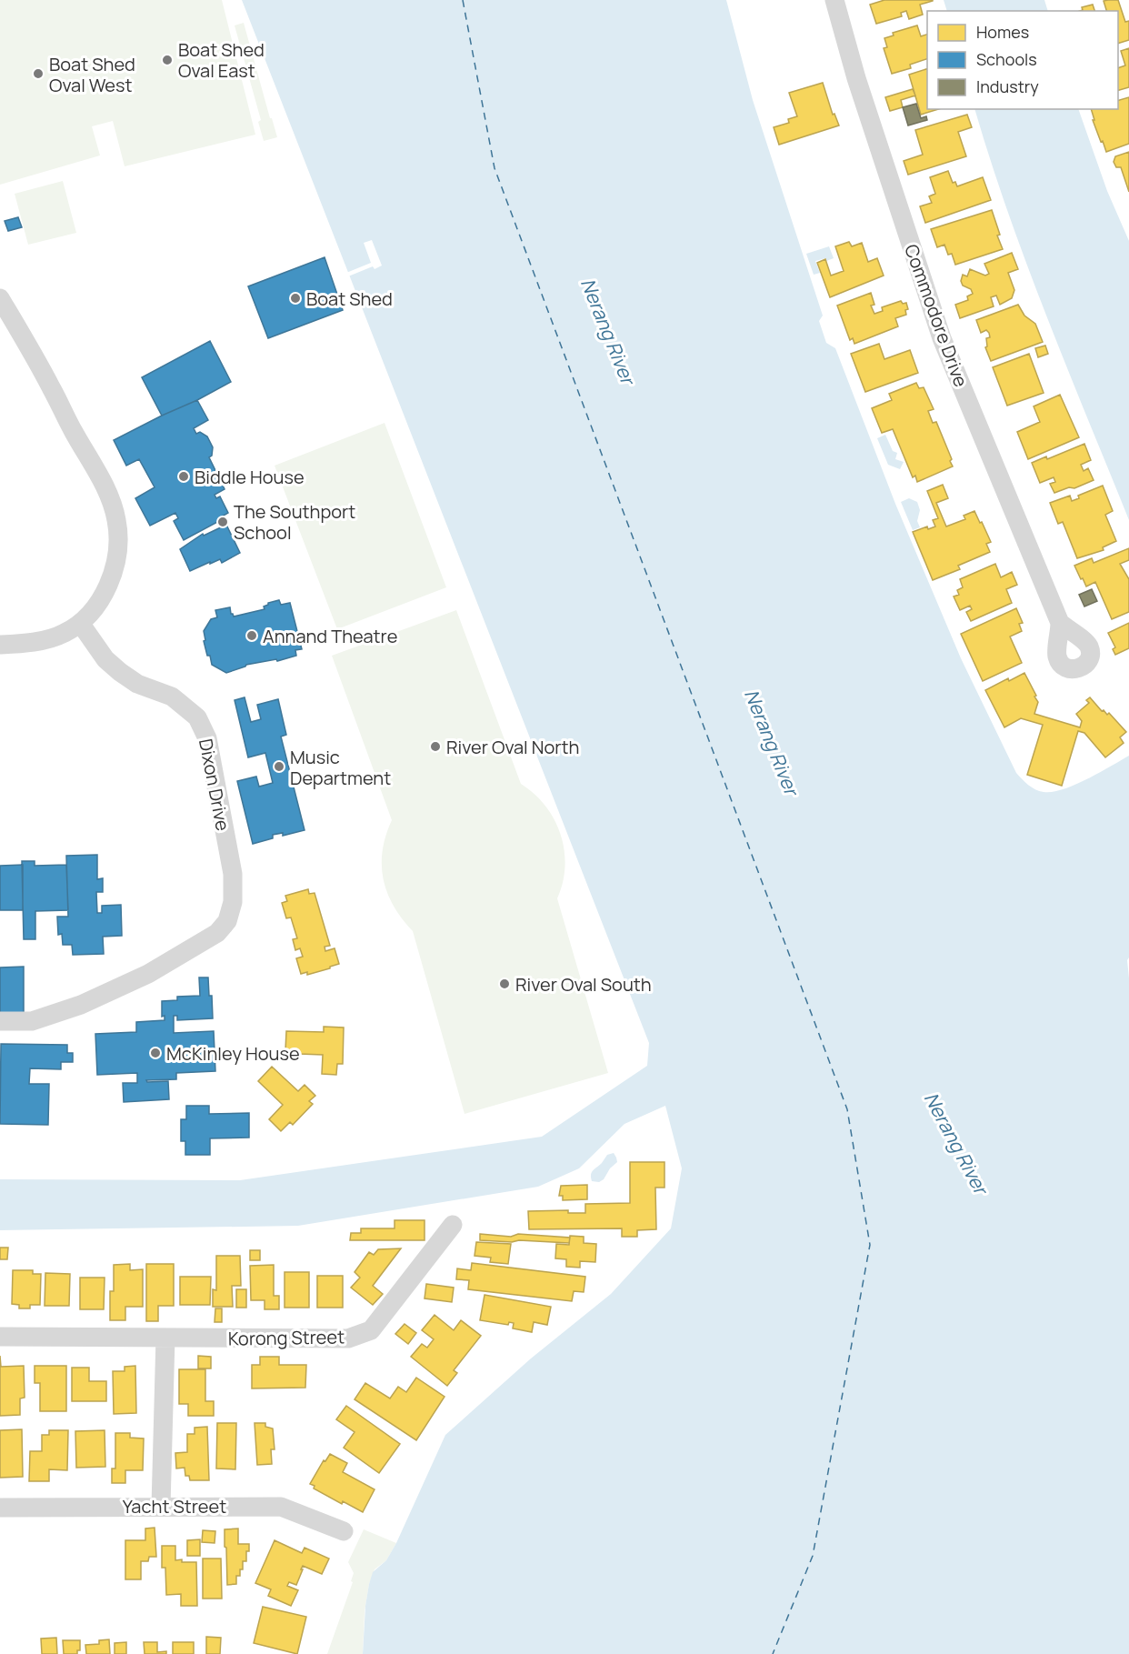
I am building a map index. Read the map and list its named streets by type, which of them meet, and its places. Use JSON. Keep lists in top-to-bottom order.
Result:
{
  "streets": {
    "street": [
      "Commodore Drive",
      "Dixon Drive",
      "Korong Street",
      "Yacht Street"
    ]
  },
  "water": ["Nerang River"],
  "places": [
    "Boat Shed Oval East",
    "Boat Shed Oval West",
    "Boat Shed",
    "Biddle House",
    "The Southport School",
    "Annand Theatre",
    "River Oval North",
    "Music Department",
    "River Oval South",
    "McKinley House"
  ],
  "legend": ["Homes", "Schools", "Industry"]
}
